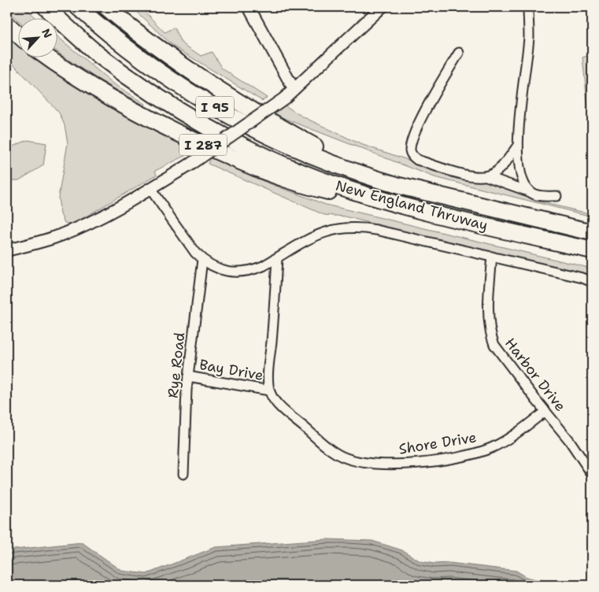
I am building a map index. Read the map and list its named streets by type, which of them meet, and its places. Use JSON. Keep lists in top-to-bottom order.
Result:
{
  "streets": {
    "highway": ["I 95", "I 287", "New England Thruway"],
    "street": [
      "Rye Road",
      "Bay Drive",
      "Harbor Drive",
      "Shore Drive"
    ]
  },
  "crossings": [
    ["I 287", "New England Thruway"],
    ["Rye Road", "Bay Drive"],
    ["Bay Drive", "Shore Drive"],
    ["Harbor Drive", "Shore Drive"]
  ],
  "north": "top right"
}
